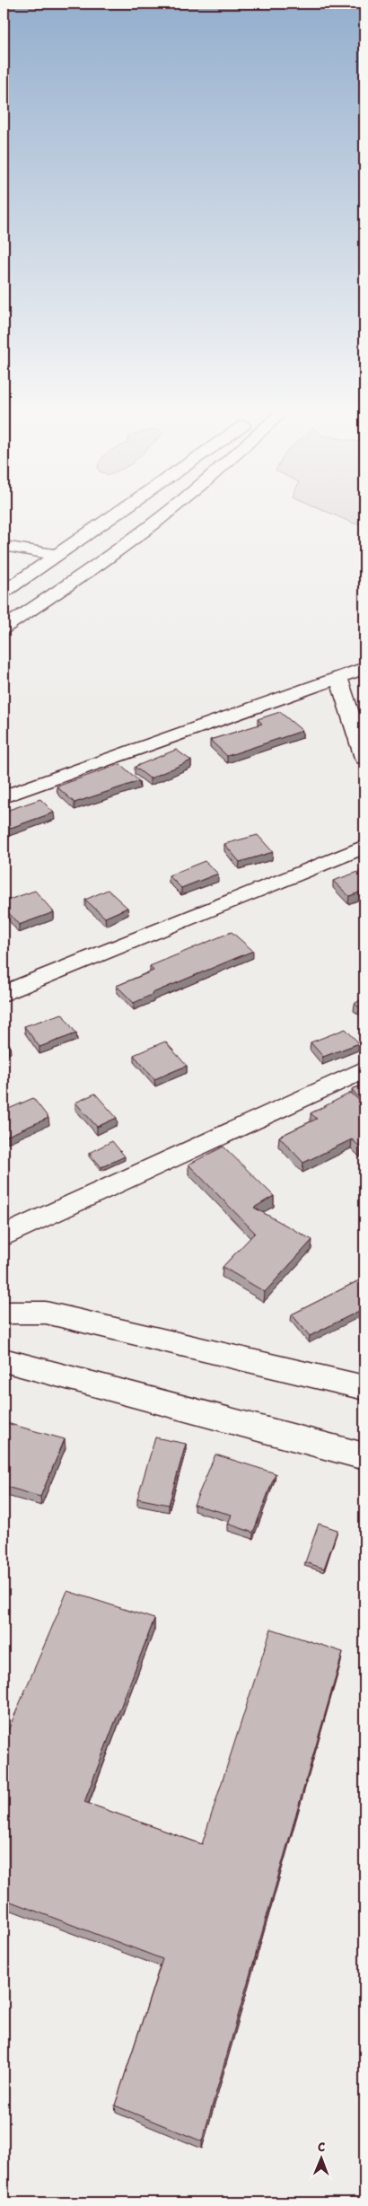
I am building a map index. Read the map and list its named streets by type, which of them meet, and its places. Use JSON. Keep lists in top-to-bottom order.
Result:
{
  "north": "top"
}
